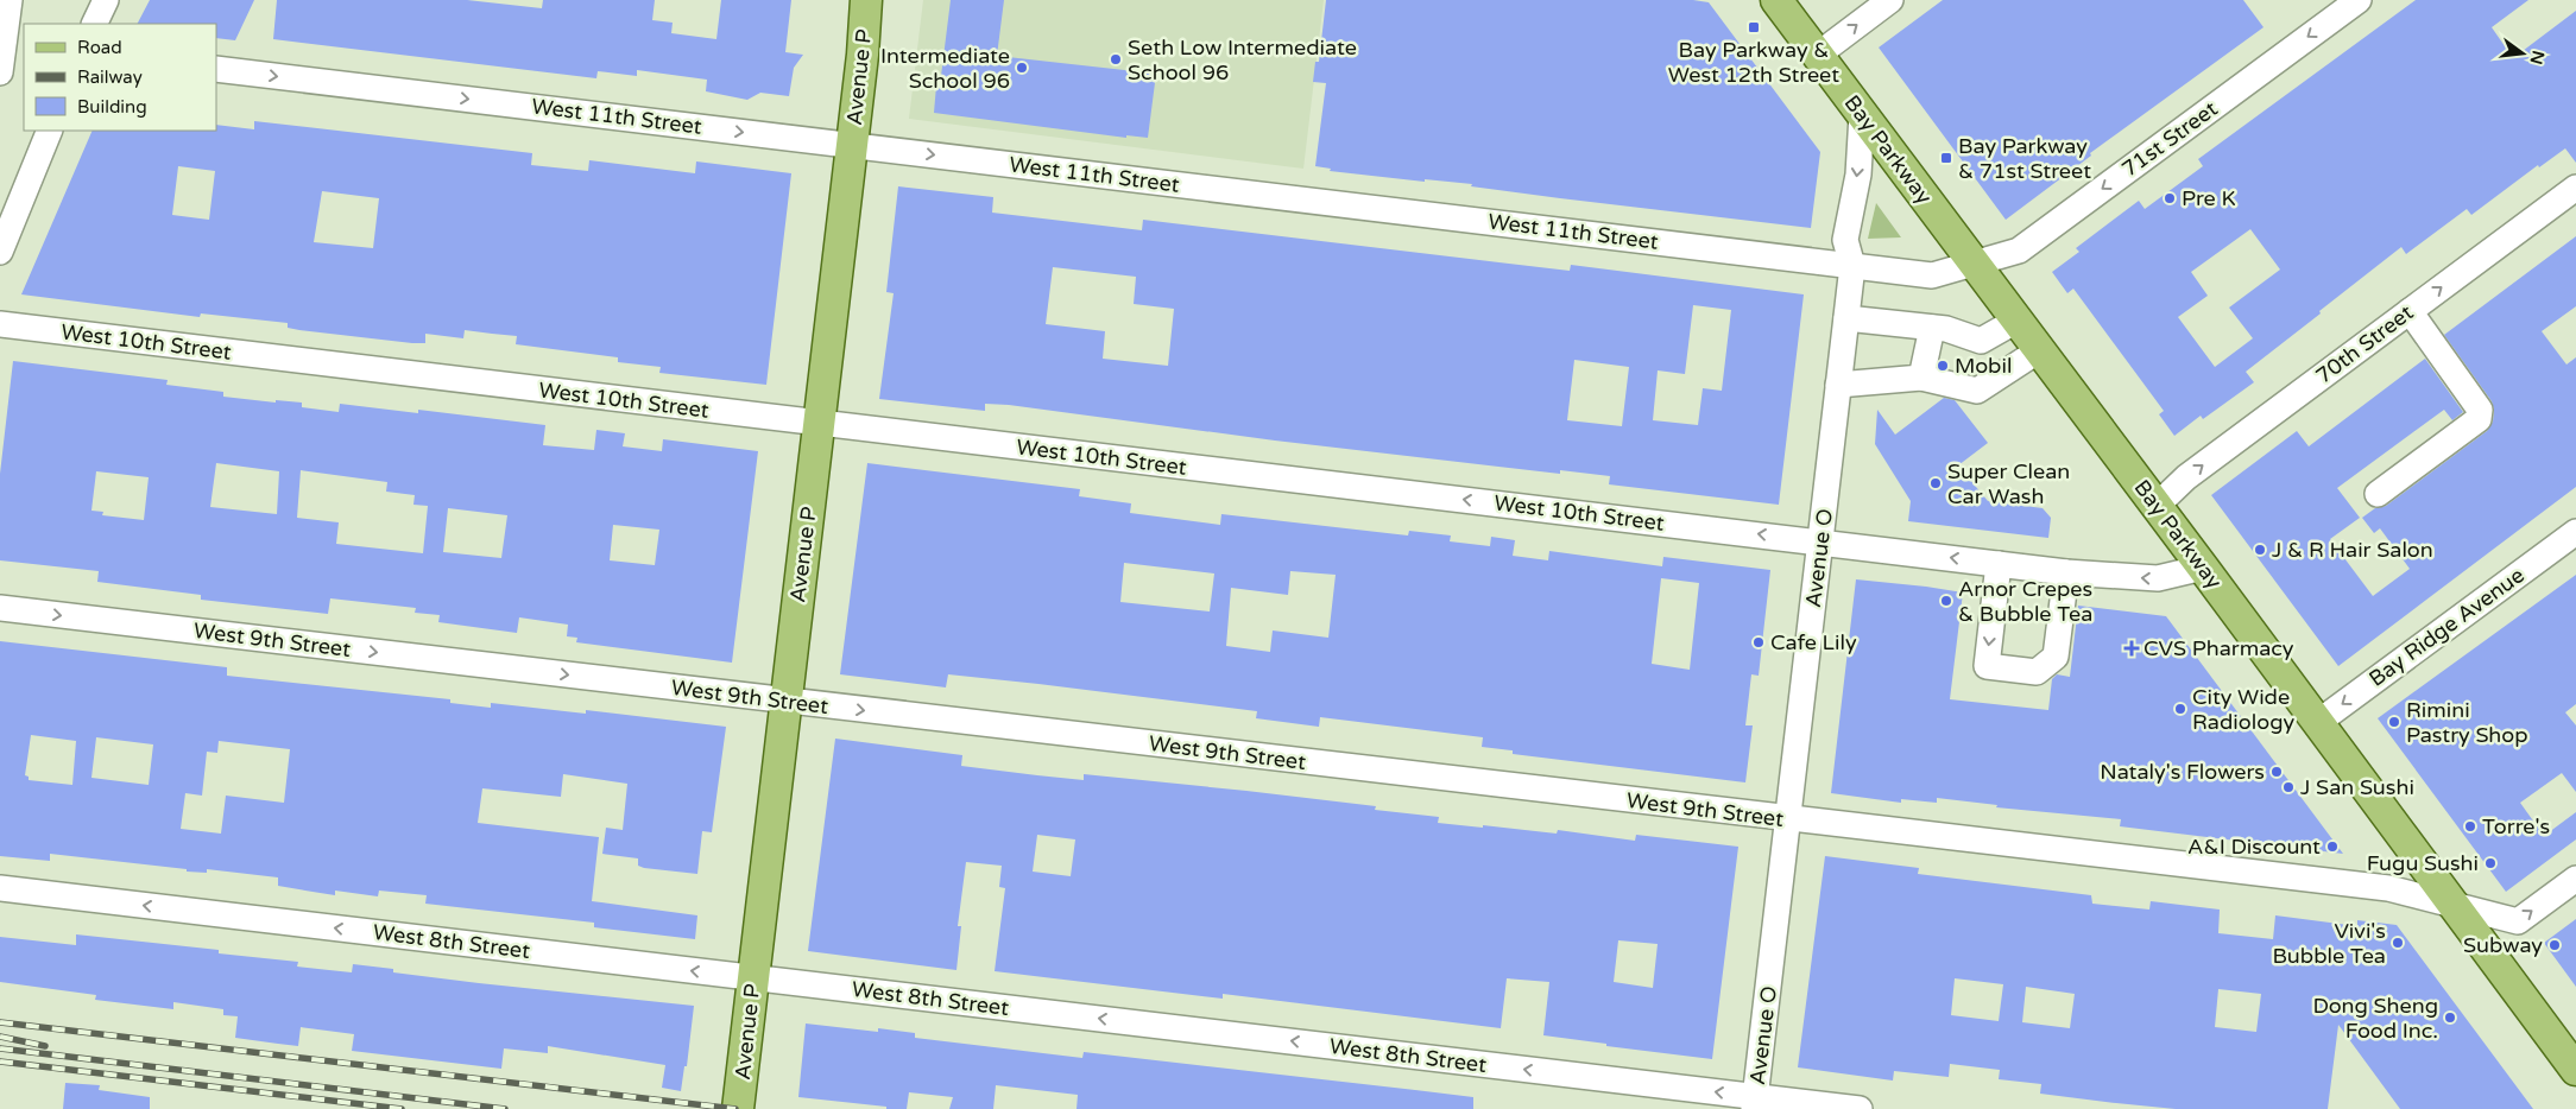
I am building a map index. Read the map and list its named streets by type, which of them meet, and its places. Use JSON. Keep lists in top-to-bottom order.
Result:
{
  "streets": {
    "main road": ["Avenue P", "Bay Parkway"],
    "street": [
      "West 11th Street",
      "71st Street",
      "West 10th Street",
      "70th Street",
      "Avenue O",
      "Bay Ridge Avenue",
      "West 9th Street",
      "West 8th Street"
    ]
  },
  "crossings": [
    ["Avenue P", "West 11th Street"],
    ["Avenue P", "West 10th Street"],
    ["Avenue P", "West 9th Street"],
    ["Avenue P", "West 8th Street"],
    ["West 11th Street", "71st Street"],
    ["West 11th Street", "Bay Parkway"],
    ["West 11th Street", "Avenue O"],
    ["71st Street", "Bay Parkway"],
    ["Bay Parkway", "West 10th Street"],
    ["Bay Parkway", "70th Street"],
    ["Bay Parkway", "Avenue O"],
    ["Bay Parkway", "Bay Ridge Avenue"],
    ["Bay Parkway", "West 9th Street"],
    ["West 10th Street", "Avenue O"],
    ["Avenue O", "West 9th Street"],
    ["Avenue O", "West 8th Street"]
  ],
  "one_way": [
    "West 11th Street",
    "71st Street",
    "West 10th Street",
    "70th Street",
    "Bay Ridge Avenue",
    "West 9th Street",
    "West 8th Street"
  ],
  "places": {
    "transit": ["Bay Parkway & West 12th Street", "Bay Parkway & 71st Street"],
    "other": [
      "Seth Low Intermediate School 96",
      "Intermediate School 96",
      "Pre K",
      "Mobil",
      "Super Clean Car Wash",
      "J & R Hair Salon",
      "Arnor Crepes & Bubble Tea",
      "Cafe Lily",
      "City Wide Radiology",
      "Rimini Pastry Shop",
      "Nataly's Flowers",
      "J San Sushi",
      "Torre's",
      "A&I Discount",
      "Fugu Sushi",
      "Vivi's Bubble Tea",
      "Subway",
      "Dong Sheng Food Inc."
    ],
    "health": ["CVS Pharmacy"]
  },
  "legend": ["Road", "Railway", "Building"],
  "north": "right"
}
